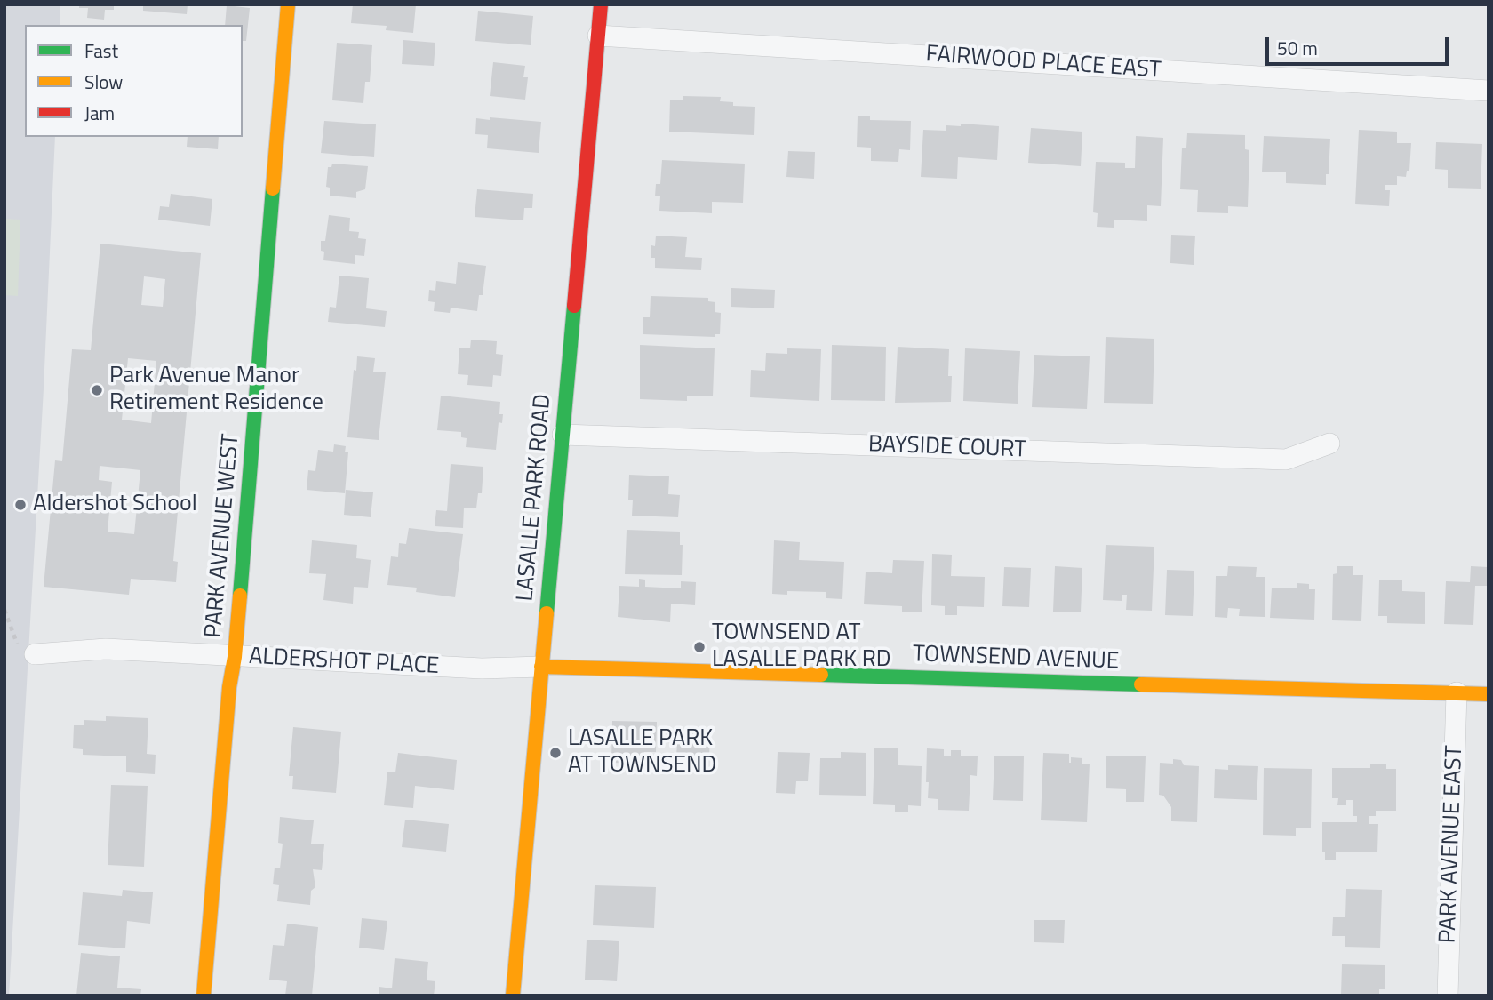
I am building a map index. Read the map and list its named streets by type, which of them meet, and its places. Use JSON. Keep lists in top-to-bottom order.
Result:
{
  "streets": {
    "street": [
      "FAIRWOOD PLACE EAST",
      "BAYSIDE COURT",
      "LASALLE PARK ROAD",
      "PARK AVENUE WEST",
      "TOWNSEND AVENUE",
      "ALDERSHOT PLACE",
      "PARK AVENUE EAST"
    ]
  },
  "crossings": [
    ["FAIRWOOD PLACE EAST", "LASALLE PARK ROAD"],
    ["BAYSIDE COURT", "LASALLE PARK ROAD"],
    ["LASALLE PARK ROAD", "TOWNSEND AVENUE"],
    ["LASALLE PARK ROAD", "ALDERSHOT PLACE"],
    ["PARK AVENUE WEST", "ALDERSHOT PLACE"],
    ["TOWNSEND AVENUE", "ALDERSHOT PLACE"],
    ["TOWNSEND AVENUE", "PARK AVENUE EAST"]
  ],
  "places": [
    "Park Avenue Manor Retirement Residence",
    "Aldershot School",
    "TOWNSEND AT LASALLE PARK RD",
    "LASALLE PARK AT TOWNSEND"
  ],
  "legend": ["Fast", "Slow", "Jam"],
  "scale_bar": "50 m"
}
